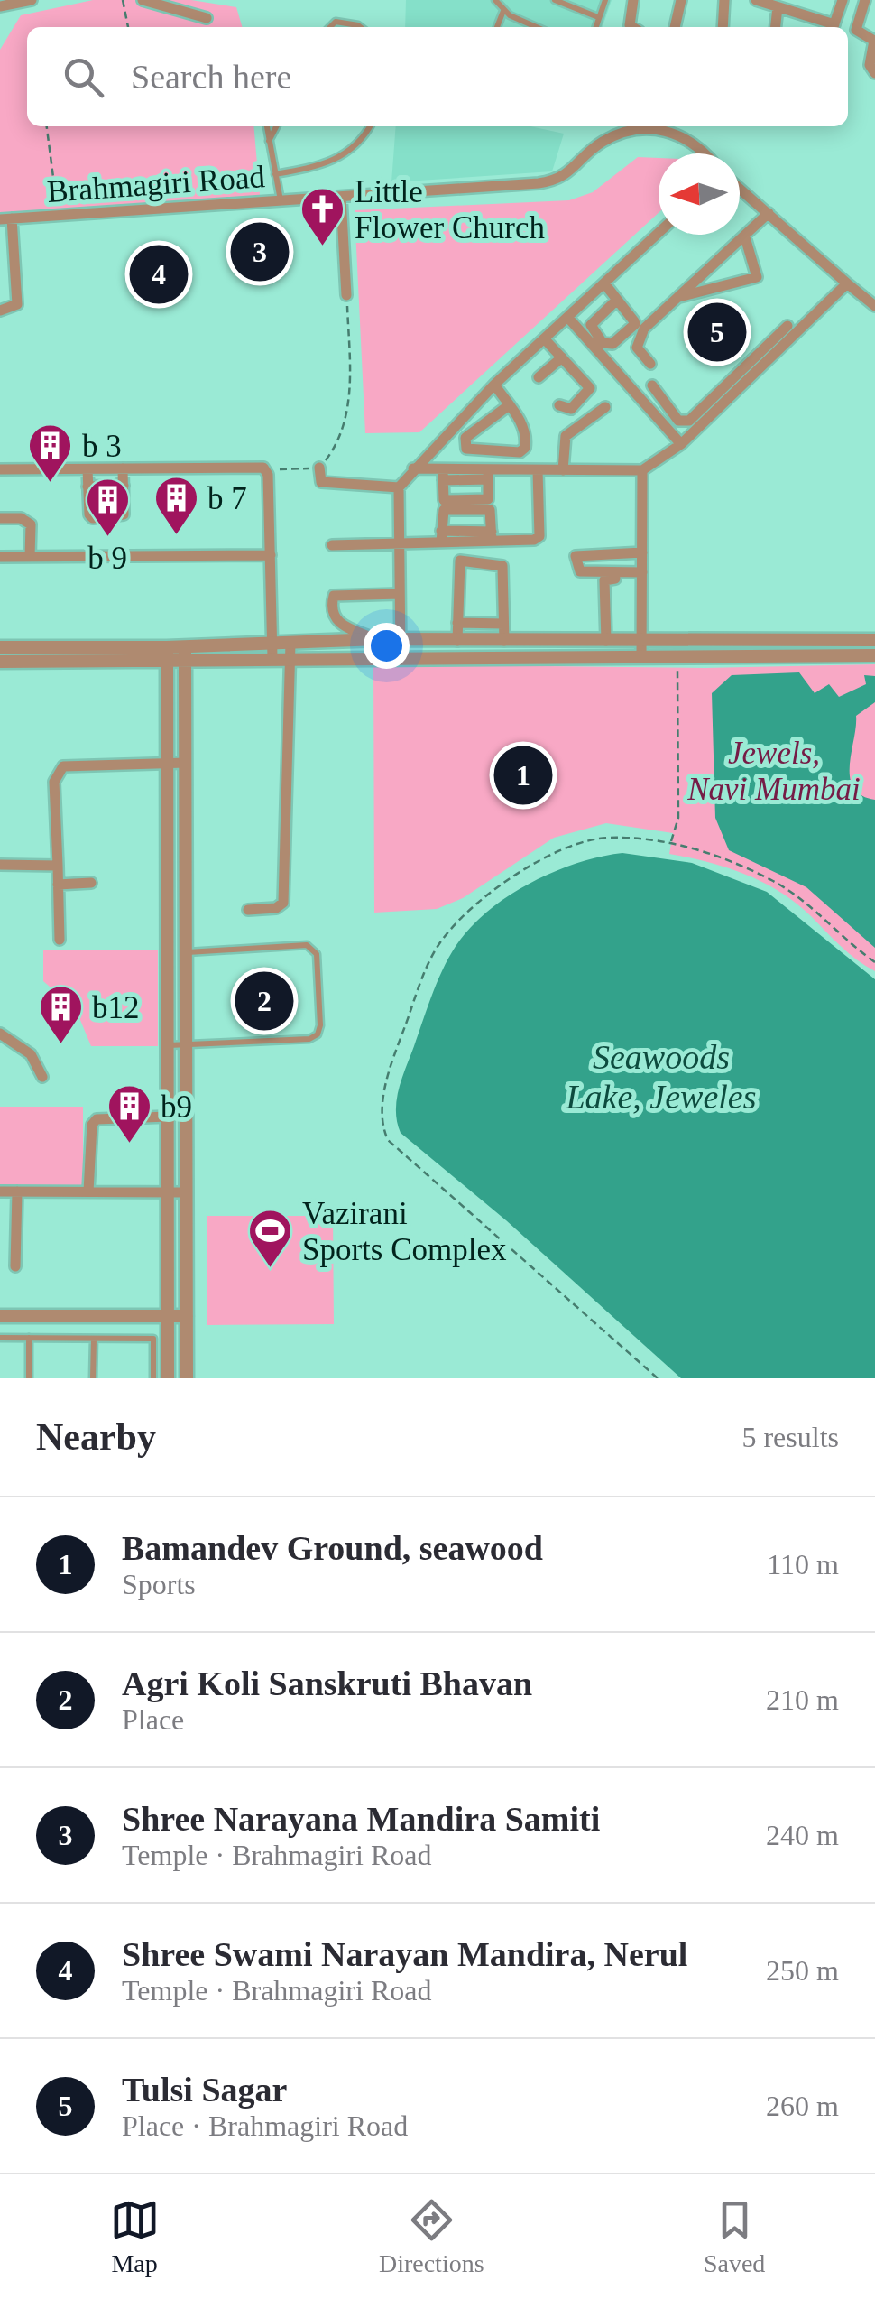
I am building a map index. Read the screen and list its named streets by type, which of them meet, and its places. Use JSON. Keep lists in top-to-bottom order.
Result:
{
  "streets": {
    "street": ["Brahmagiri Road"]
  },
  "water": ["Seawoods Lake, Jeweles"],
  "parks": ["Jewels, Navi Mumbai"],
  "places": {
    "church": ["Little Flower Church"],
    "building": [
      "b 3",
      "b 7",
      "b 9",
      "b12",
      "b9"
    ],
    "sports": ["Vazirani Sports Complex"]
  },
  "north": "left",
  "page": {
    "search": "Search here",
    "pins": [
      "3",
      "4",
      "5",
      "1",
      "2"
    ],
    "heading": ["Nearby", "5 results"],
    "list": [
      {
        "mark": "1",
        "name": "Bamandev Ground, seawood",
        "note": "Sports",
        "value": "110 m"
      },
      {
        "mark": "2",
        "name": "Agri Koli Sanskruti Bhavan",
        "note": "Place",
        "value": "210 m"
      },
      {
        "mark": "3",
        "name": "Shree Narayana Mandira Samiti",
        "note": "Temple · Brahmagiri Road",
        "value": "240 m"
      },
      {
        "mark": "4",
        "name": "Shree Swami Narayan Mandira, Nerul",
        "note": "Temple · Brahmagiri Road",
        "value": "250 m"
      },
      {
        "mark": "5",
        "name": "Tulsi Sagar",
        "note": "Place · Brahmagiri Road",
        "value": "260 m"
      }
    ],
    "nav": ["Map", "Directions", "Saved"]
  }
}
